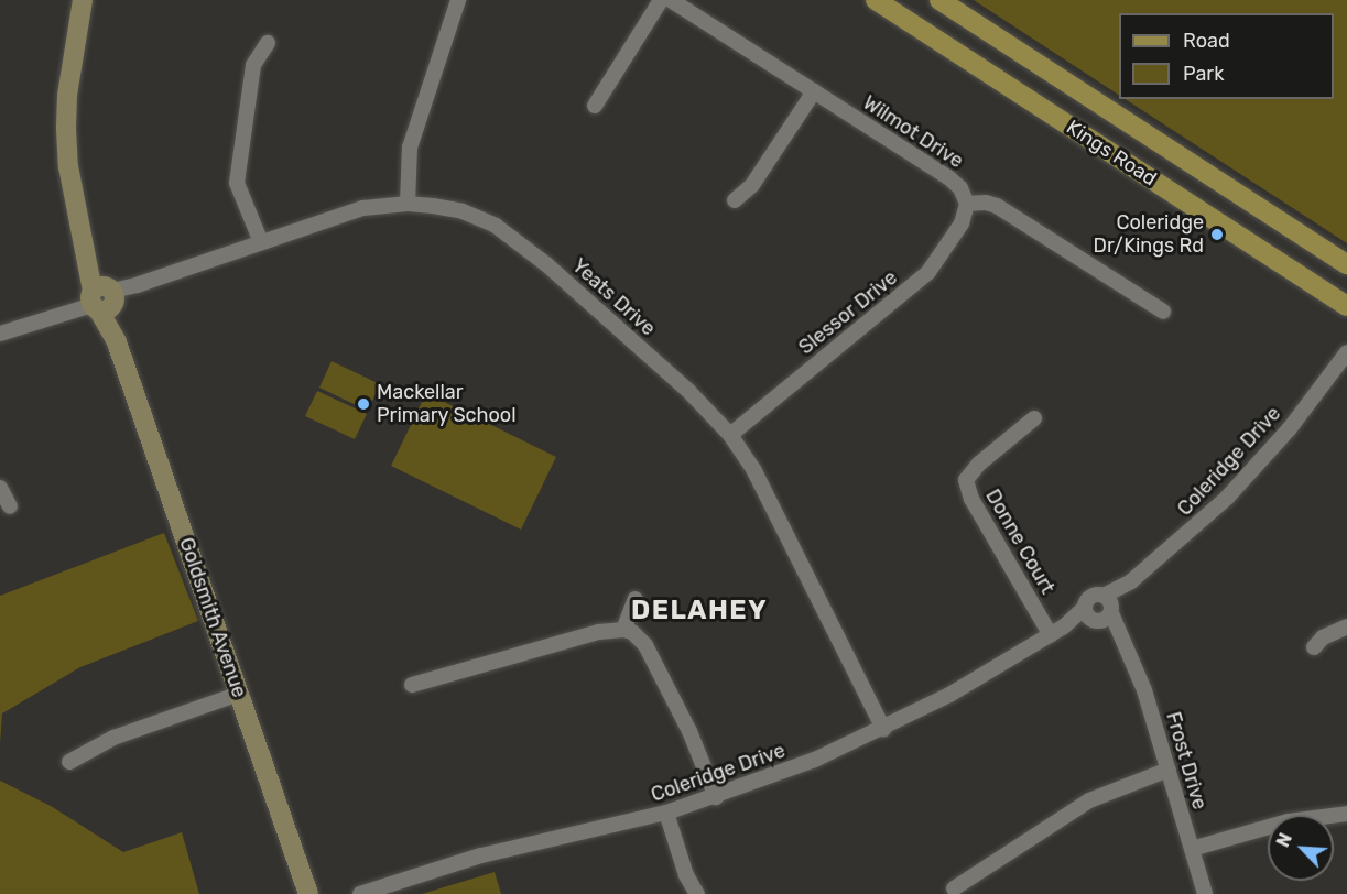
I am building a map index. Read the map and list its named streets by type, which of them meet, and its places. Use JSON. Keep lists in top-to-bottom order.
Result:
{
  "streets": {
    "main road": ["Kings Road"],
    "street": [
      "Wilmot Drive",
      "Yeats Drive",
      "Slessor Drive",
      "Coleridge Drive",
      "Donne Court",
      "Goldsmith Avenue",
      "Frost Drive"
    ]
  },
  "crossings": [
    ["Wilmot Drive", "Slessor Drive"],
    ["Yeats Drive", "Slessor Drive"],
    ["Yeats Drive", "Coleridge Drive"],
    ["Yeats Drive", "Goldsmith Avenue"],
    ["Coleridge Drive", "Donne Court"],
    ["Coleridge Drive", "Frost Drive"]
  ],
  "districts": ["DELAHEY"],
  "places": ["Coleridge Dr/Kings Rd", "Mackellar Primary School"],
  "legend": ["Road", "Park"],
  "north": "top left"
}
